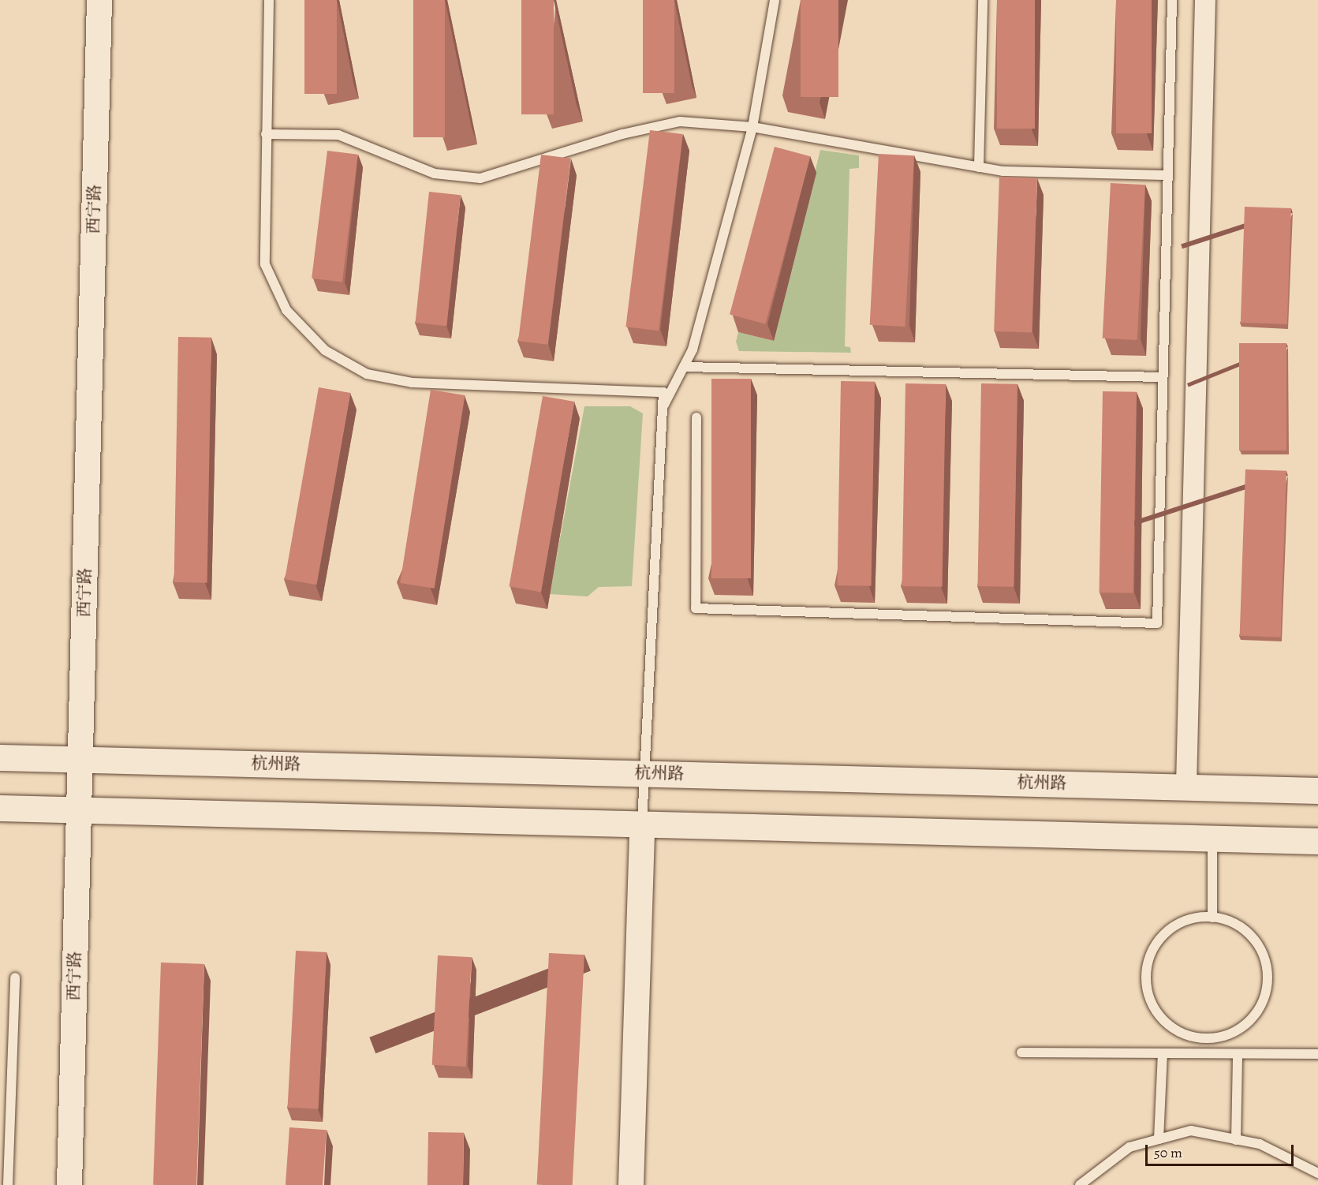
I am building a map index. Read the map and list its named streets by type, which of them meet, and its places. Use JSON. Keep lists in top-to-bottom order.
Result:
{
  "streets": {
    "main road": ["杭州路"],
    "street": ["西宁路"]
  },
  "crossings": [
    ["西宁路", "杭州路"]
  ],
  "scale_bar": "50 m"
}
